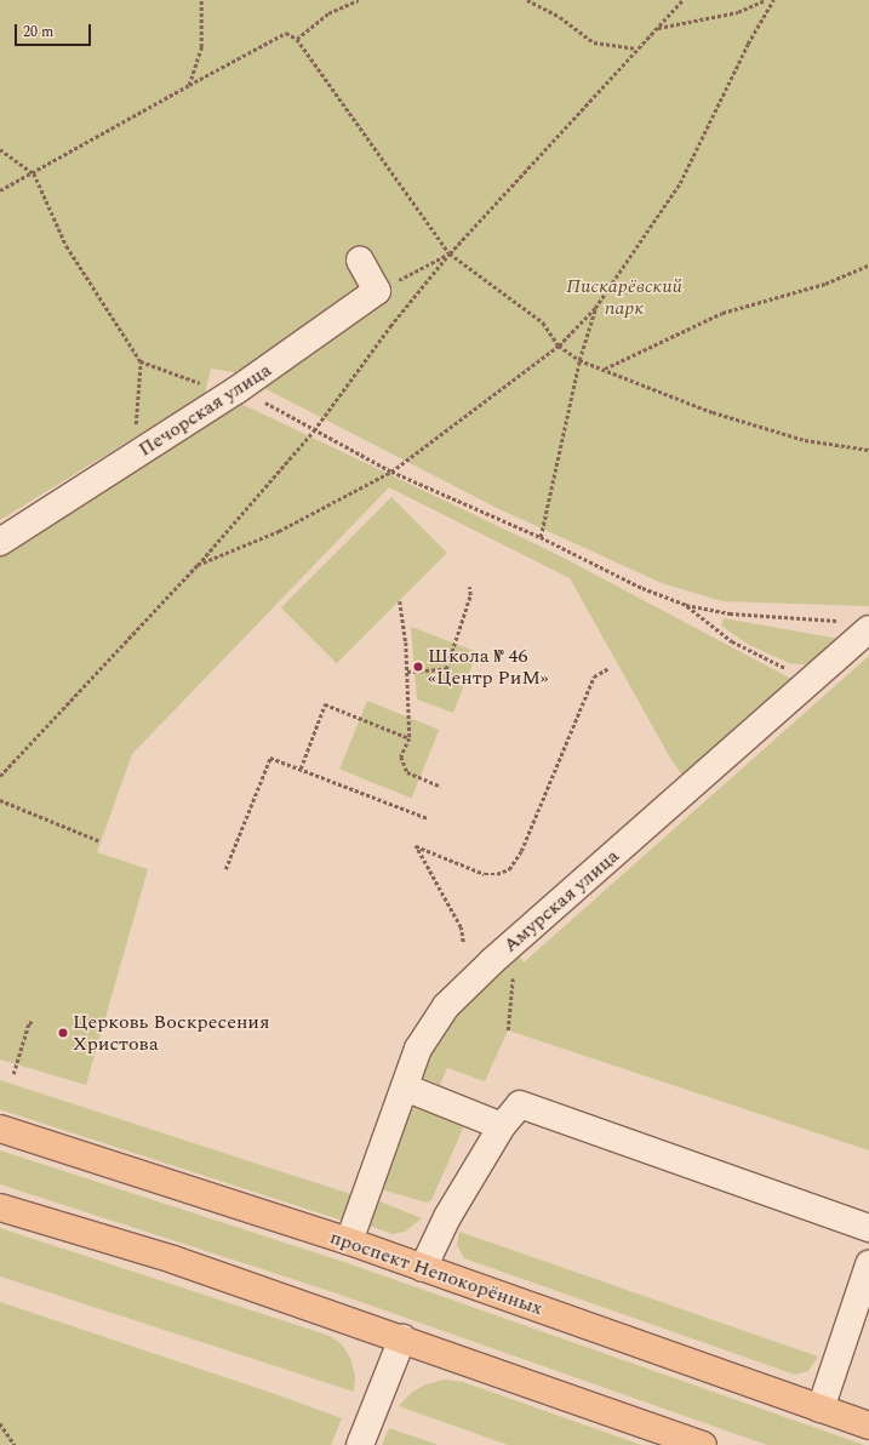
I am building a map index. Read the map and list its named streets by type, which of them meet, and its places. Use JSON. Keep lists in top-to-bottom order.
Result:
{
  "streets": {
    "main road": ["проспект Непокорённых"],
    "street": ["Печорская улица", "Амурская улица"]
  },
  "crossings": [
    ["Амурская улица", "проспект Непокорённых"]
  ],
  "parks": ["Пискарёвский парк"],
  "places": ["Школа № 46 «Центр РиМ»", "Церковь Воскресения Христова"],
  "scale_bar": "20 m"
}
